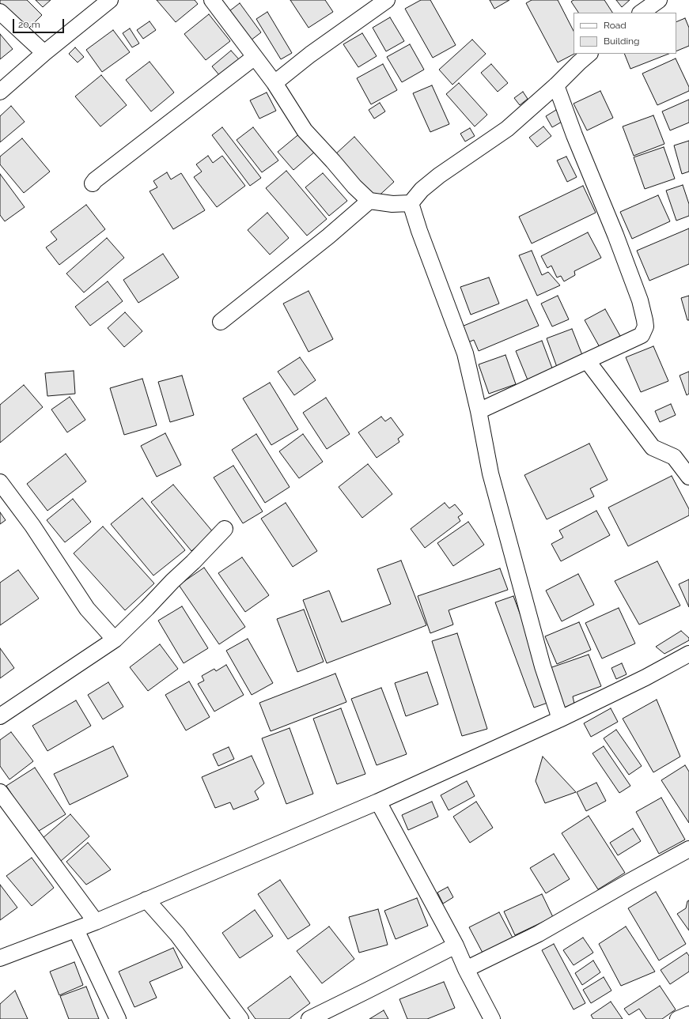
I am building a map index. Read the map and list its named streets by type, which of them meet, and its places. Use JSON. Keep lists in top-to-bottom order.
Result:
{
  "legend": ["Road", "Building"],
  "scale_bar": "20 m"
}
